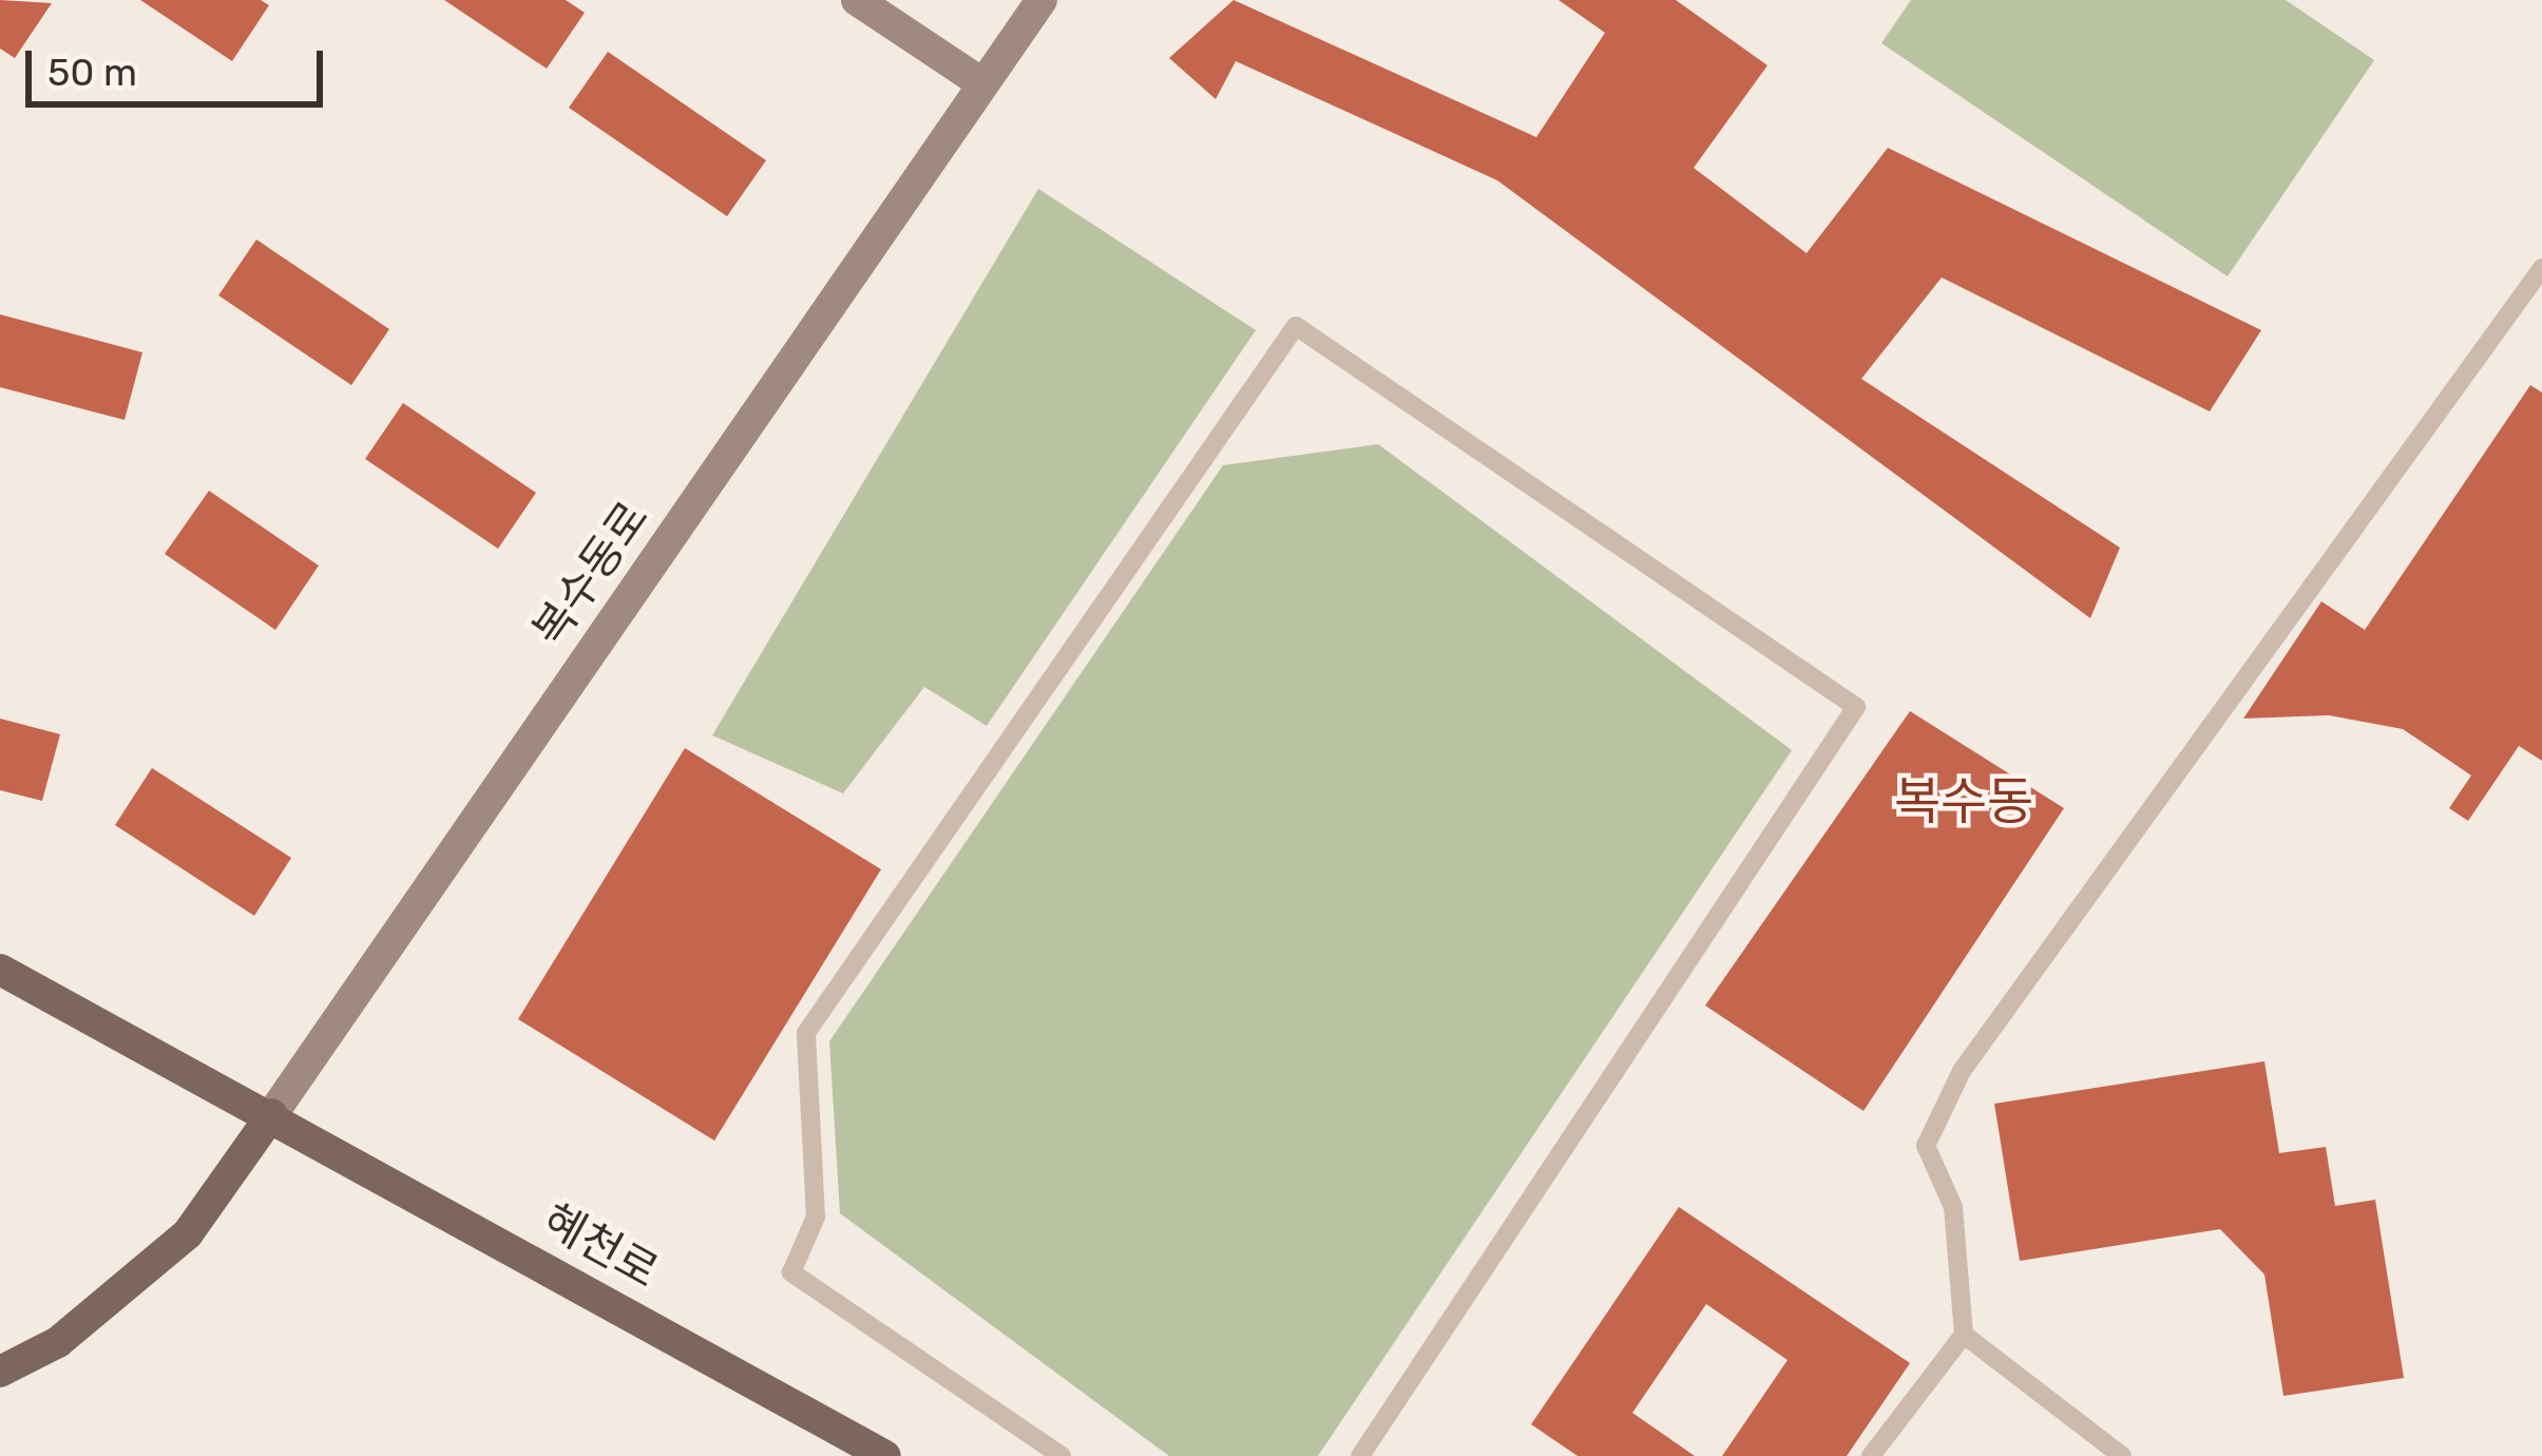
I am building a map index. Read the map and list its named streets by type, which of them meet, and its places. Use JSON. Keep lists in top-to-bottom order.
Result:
{
  "streets": {
    "main road": ["복수동로", "혜천로"]
  },
  "crossings": [
    ["복수동로", "혜천로"]
  ],
  "districts": ["복수동"],
  "scale_bar": "50 m"
}
